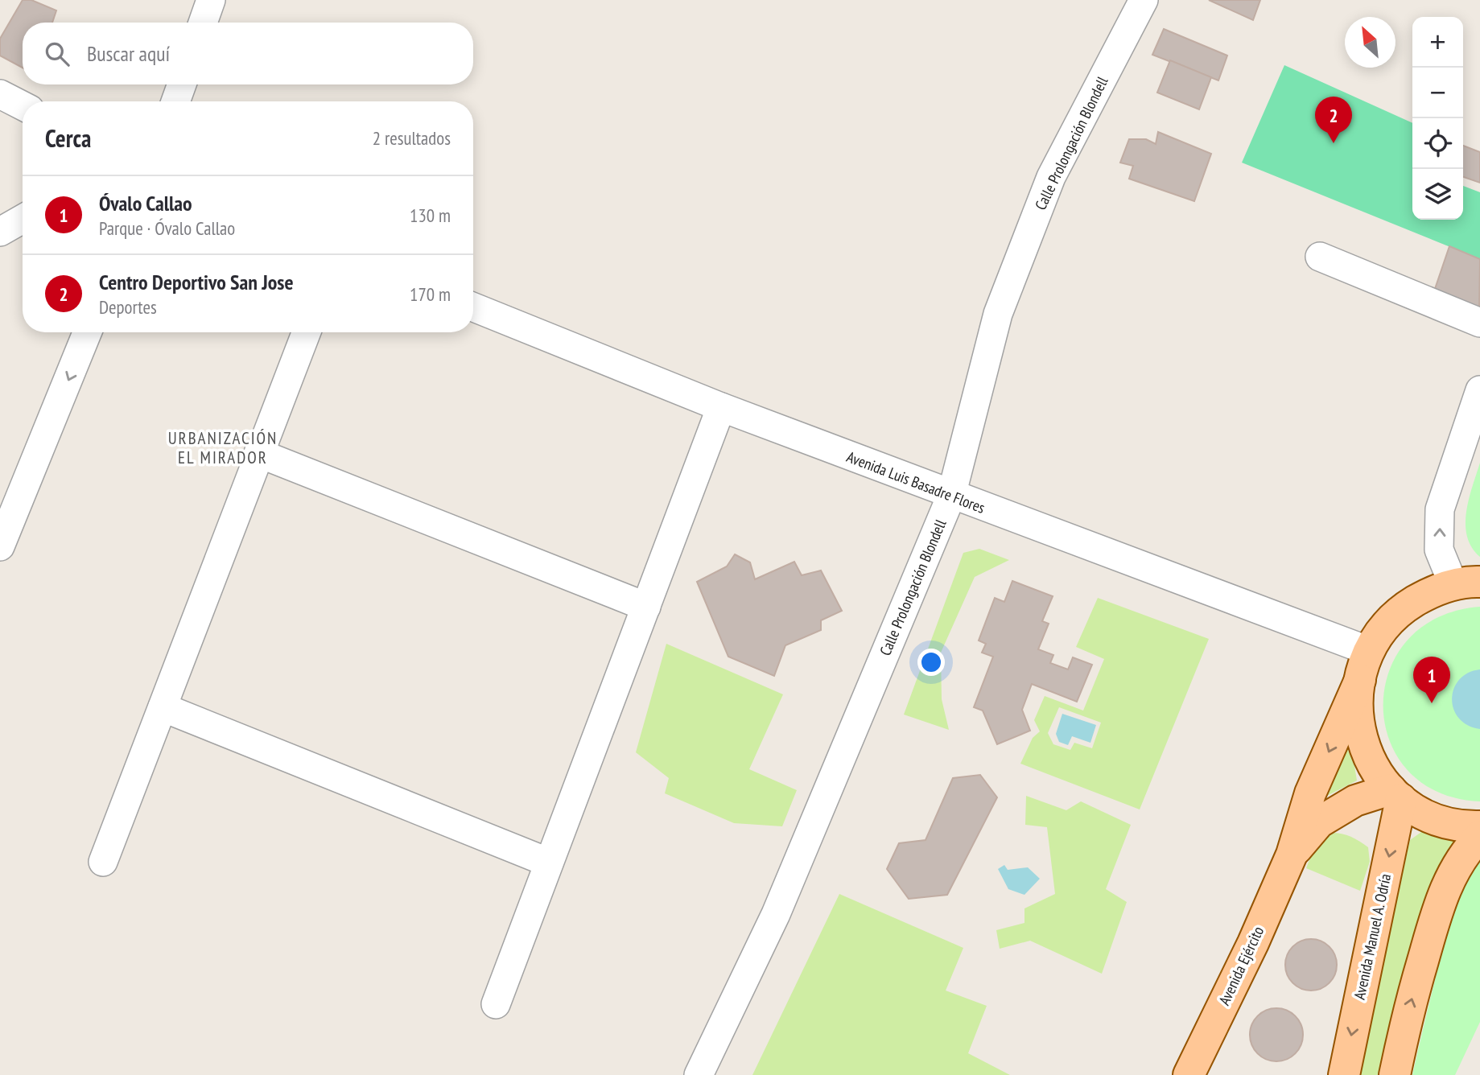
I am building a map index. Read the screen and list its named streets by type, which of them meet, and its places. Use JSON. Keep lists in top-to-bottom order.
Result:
{
  "streets": {
    "main road": ["Avenida Manuel A. Odría", "Avenida Ejército"],
    "street": ["Calle Prolongación Blondell", "Avenida Luis Basadre Flores"]
  },
  "crossings": [
    ["Calle Prolongación Blondell", "Avenida Luis Basadre Flores"],
    ["Avenida Manuel A. Odría", "Avenida Ejército"]
  ],
  "districts": ["URBANIZACIÓN EL MIRADOR"],
  "north": "top left",
  "page": {
    "map_buttons": ["+", "−"],
    "search": "Buscar aquí",
    "pins": ["2", "1"],
    "heading": ["Cerca", "2 resultados"],
    "list": [
      {
        "mark": "1",
        "name": "Óvalo Callao",
        "note": "Parque · Óvalo Callao",
        "value": "130 m"
      },
      {
        "mark": "2",
        "name": "Centro Deportivo San Jose",
        "note": "Deportes",
        "value": "170 m"
      }
    ]
  }
}
